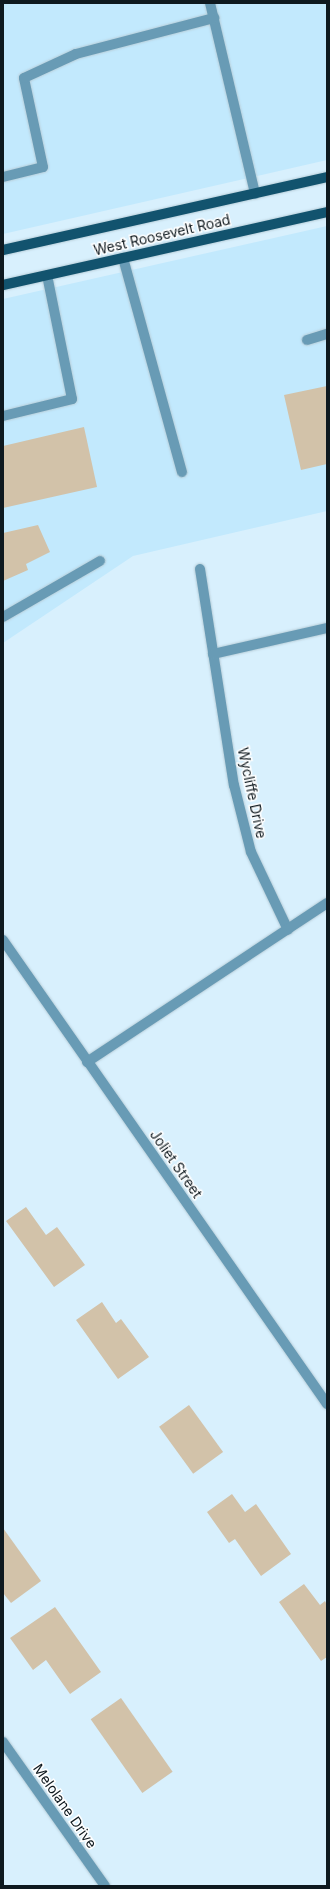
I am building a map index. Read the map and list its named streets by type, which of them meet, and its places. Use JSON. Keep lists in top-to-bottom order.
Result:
{
  "streets": {
    "main road": ["West Roosevelt Road"],
    "street": ["Wycliffe Drive", "Joliet Street", "Melolane Drive"]
  }
}
